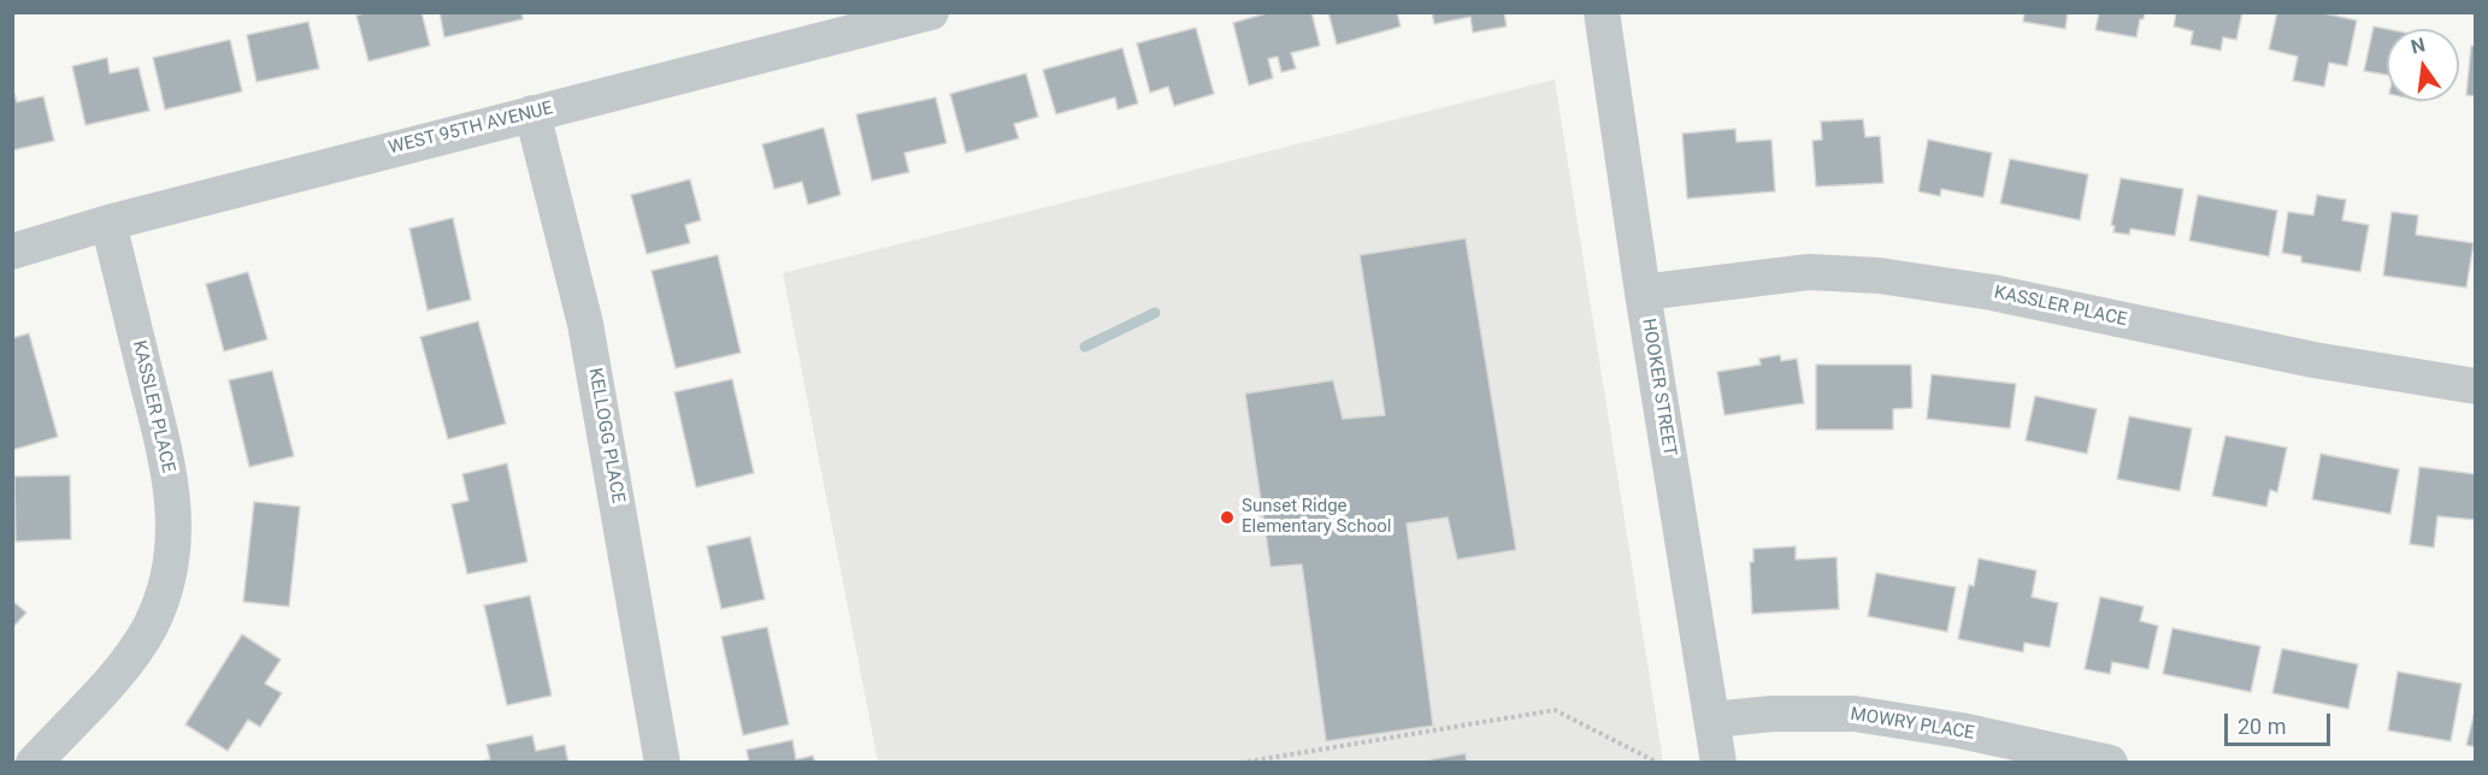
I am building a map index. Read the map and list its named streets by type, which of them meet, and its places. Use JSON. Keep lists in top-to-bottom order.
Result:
{
  "streets": {
    "street": [
      "WEST 95TH AVENUE",
      "KASSLER PLACE",
      "HOOKER STREET",
      "KELLOGG PLACE",
      "MOWRY PLACE"
    ]
  },
  "crossings": [
    ["WEST 95TH AVENUE", "KASSLER PLACE"],
    ["WEST 95TH AVENUE", "KELLOGG PLACE"],
    ["KASSLER PLACE", "HOOKER STREET"],
    ["HOOKER STREET", "MOWRY PLACE"]
  ],
  "places": ["Sunset Ridge Elementary School"],
  "scale_bar": "20 m",
  "north": "top"
}
